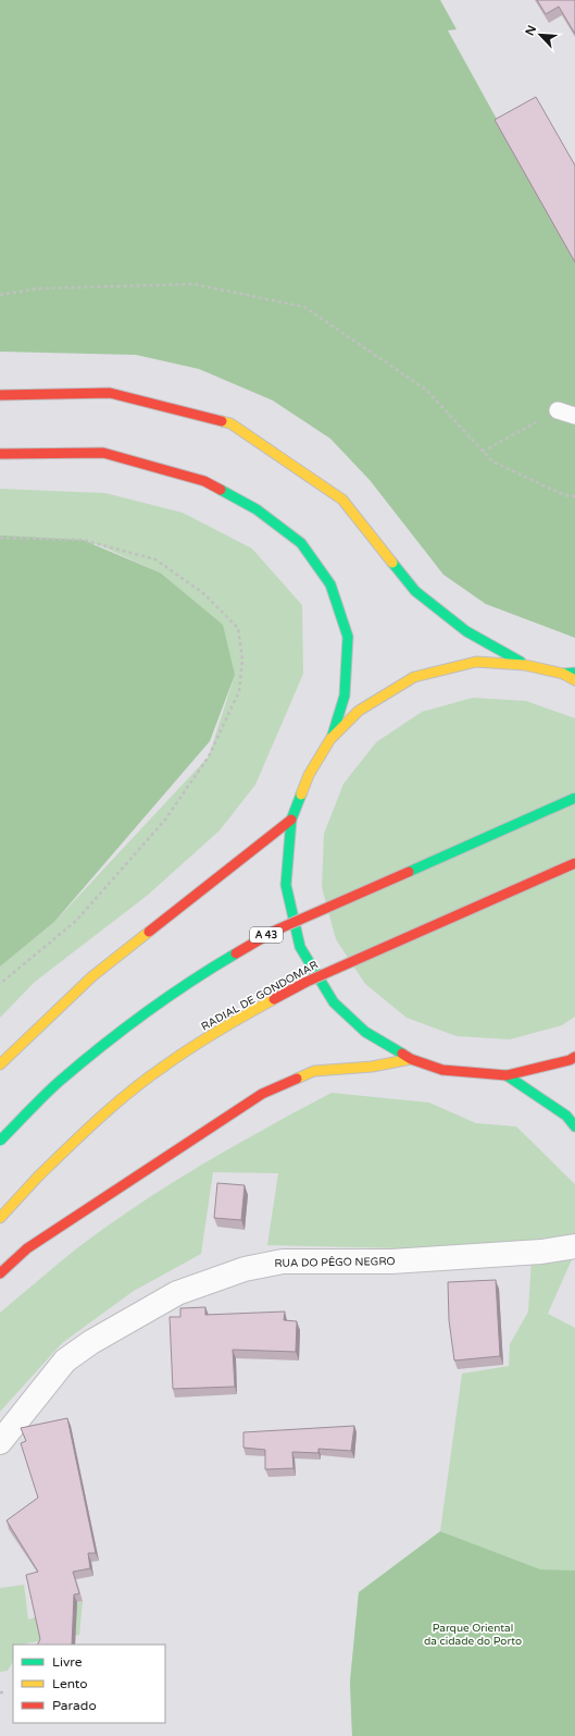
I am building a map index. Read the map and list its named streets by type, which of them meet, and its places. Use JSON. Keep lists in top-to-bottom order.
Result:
{
  "streets": {
    "main road": ["A 43", "RADIAL DE GONDOMAR"],
    "street": ["RUA DO PÊGO NEGRO"]
  },
  "parks": ["Parque Oriental da cidade do Porto"],
  "legend": ["Livre", "Lento", "Parado"],
  "north": "top left"
}
